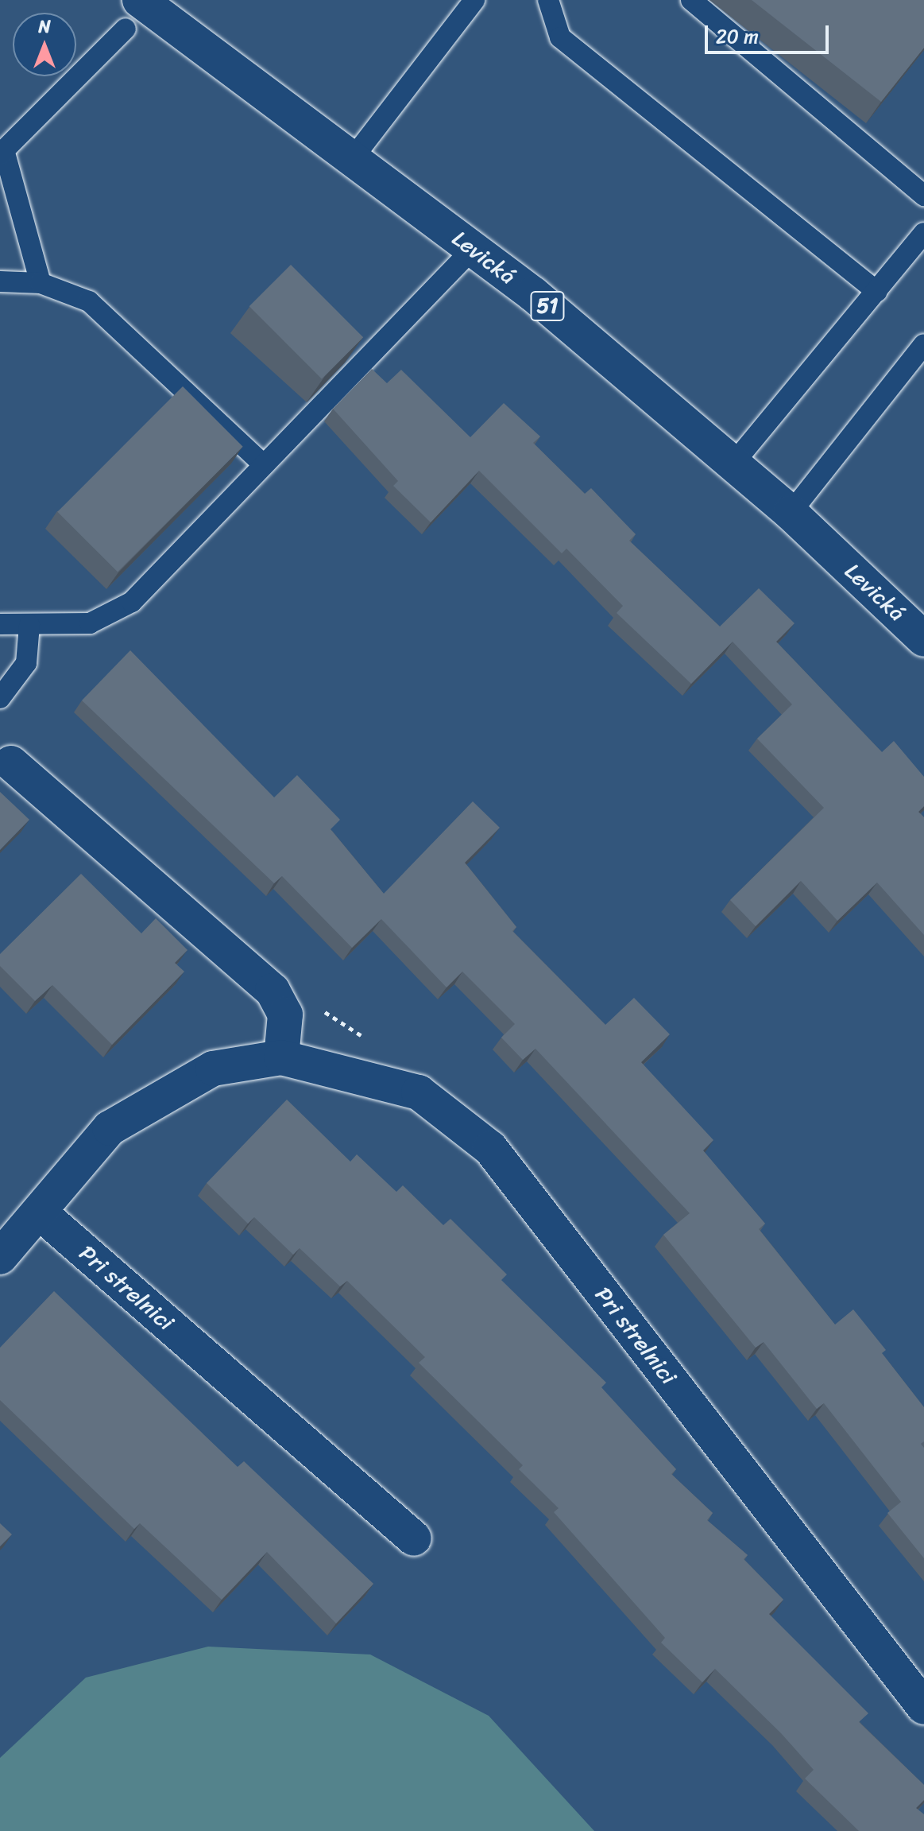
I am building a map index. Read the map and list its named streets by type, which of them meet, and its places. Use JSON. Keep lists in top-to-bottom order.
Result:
{
  "streets": {
    "street": ["Levická", "51", "Pri strelnici"]
  },
  "scale_bar": "20 m",
  "north": "top"
}
